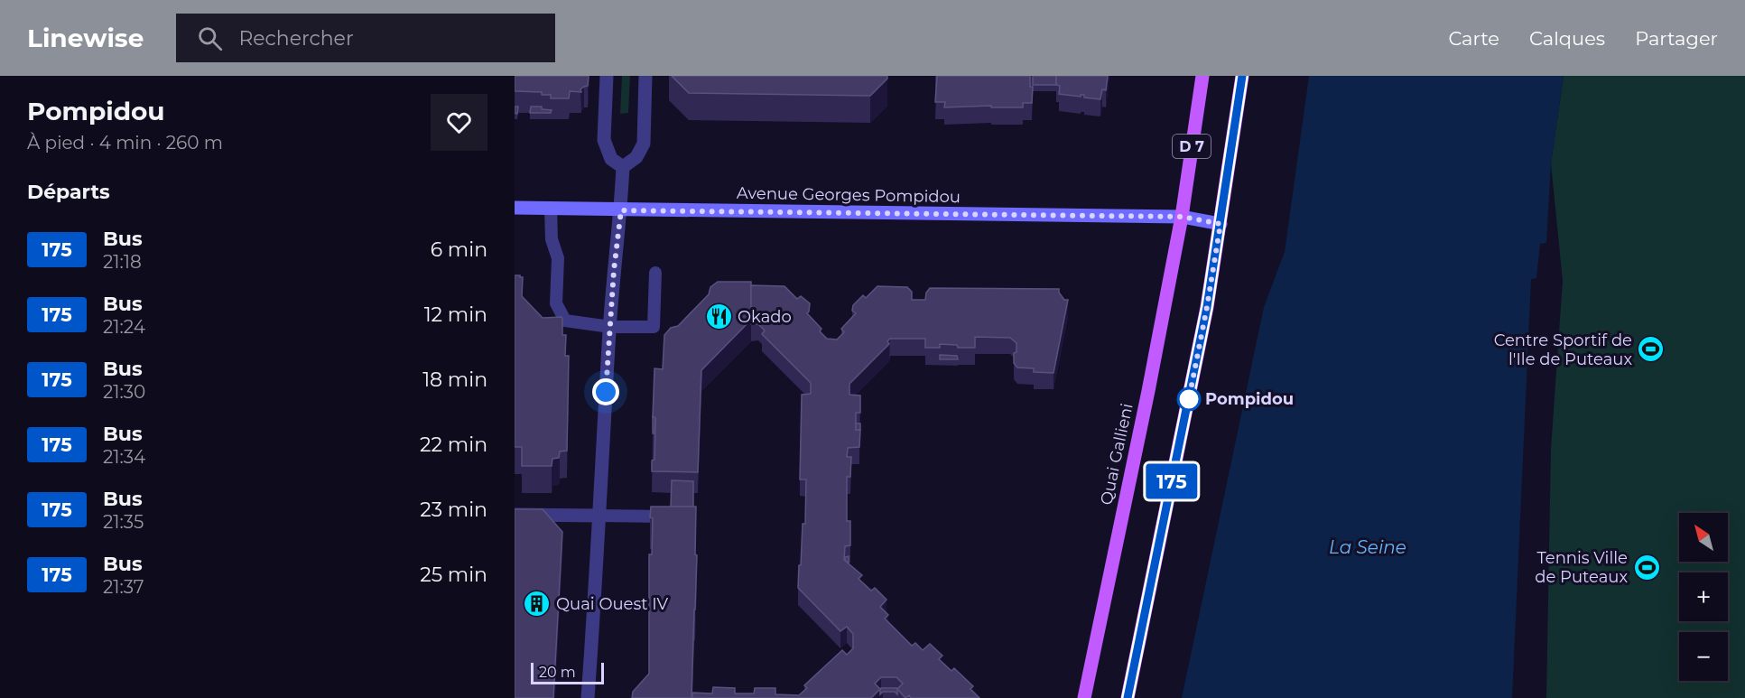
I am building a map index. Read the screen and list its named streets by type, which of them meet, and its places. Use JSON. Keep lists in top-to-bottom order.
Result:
{
  "streets": {
    "main road": ["D 7", "Quai Gallieni"],
    "street": ["Avenue Georges Pompidou"]
  },
  "crossings": [
    ["D 7", "Avenue Georges Pompidou"],
    ["D 7", "Quai Gallieni"],
    ["Avenue Georges Pompidou", "Quai Gallieni"]
  ],
  "water": ["La Seine"],
  "places": {
    "restaurant": ["Okado"],
    "sports": ["Centre Sportif de l'Ile de Puteaux", "Tennis Ville de Puteaux"],
    "other": ["Pompidou"],
    "building": ["Quai Ouest IV"]
  },
  "lines": ["bus line 175"],
  "scale_bar": "20 m",
  "north": "top left",
  "page": {
    "header": "Linewise",
    "search": "Rechercher",
    "nav": ["Carte", "Calques", "Partager"],
    "heading": [
      ["Pompidou", "À pied · 4 min · 260 m"],
      "Départs"
    ],
    "on_map": "175",
    "list": [
      {
        "mark": "175",
        "name": "Bus",
        "note": "21:18",
        "value": "6 min"
      },
      {
        "mark": "175",
        "name": "Bus",
        "note": "21:24",
        "value": "12 min"
      },
      {
        "mark": "175",
        "name": "Bus",
        "note": "21:30",
        "value": "18 min"
      },
      {
        "mark": "175",
        "name": "Bus",
        "note": "21:34",
        "value": "22 min"
      },
      {
        "mark": "175",
        "name": "Bus",
        "note": "21:35",
        "value": "23 min"
      },
      {
        "mark": "175",
        "name": "Bus",
        "note": "21:37",
        "value": "25 min"
      }
    ],
    "map_buttons": ["+", "−"],
    "scale": "20 m"
  }
}
